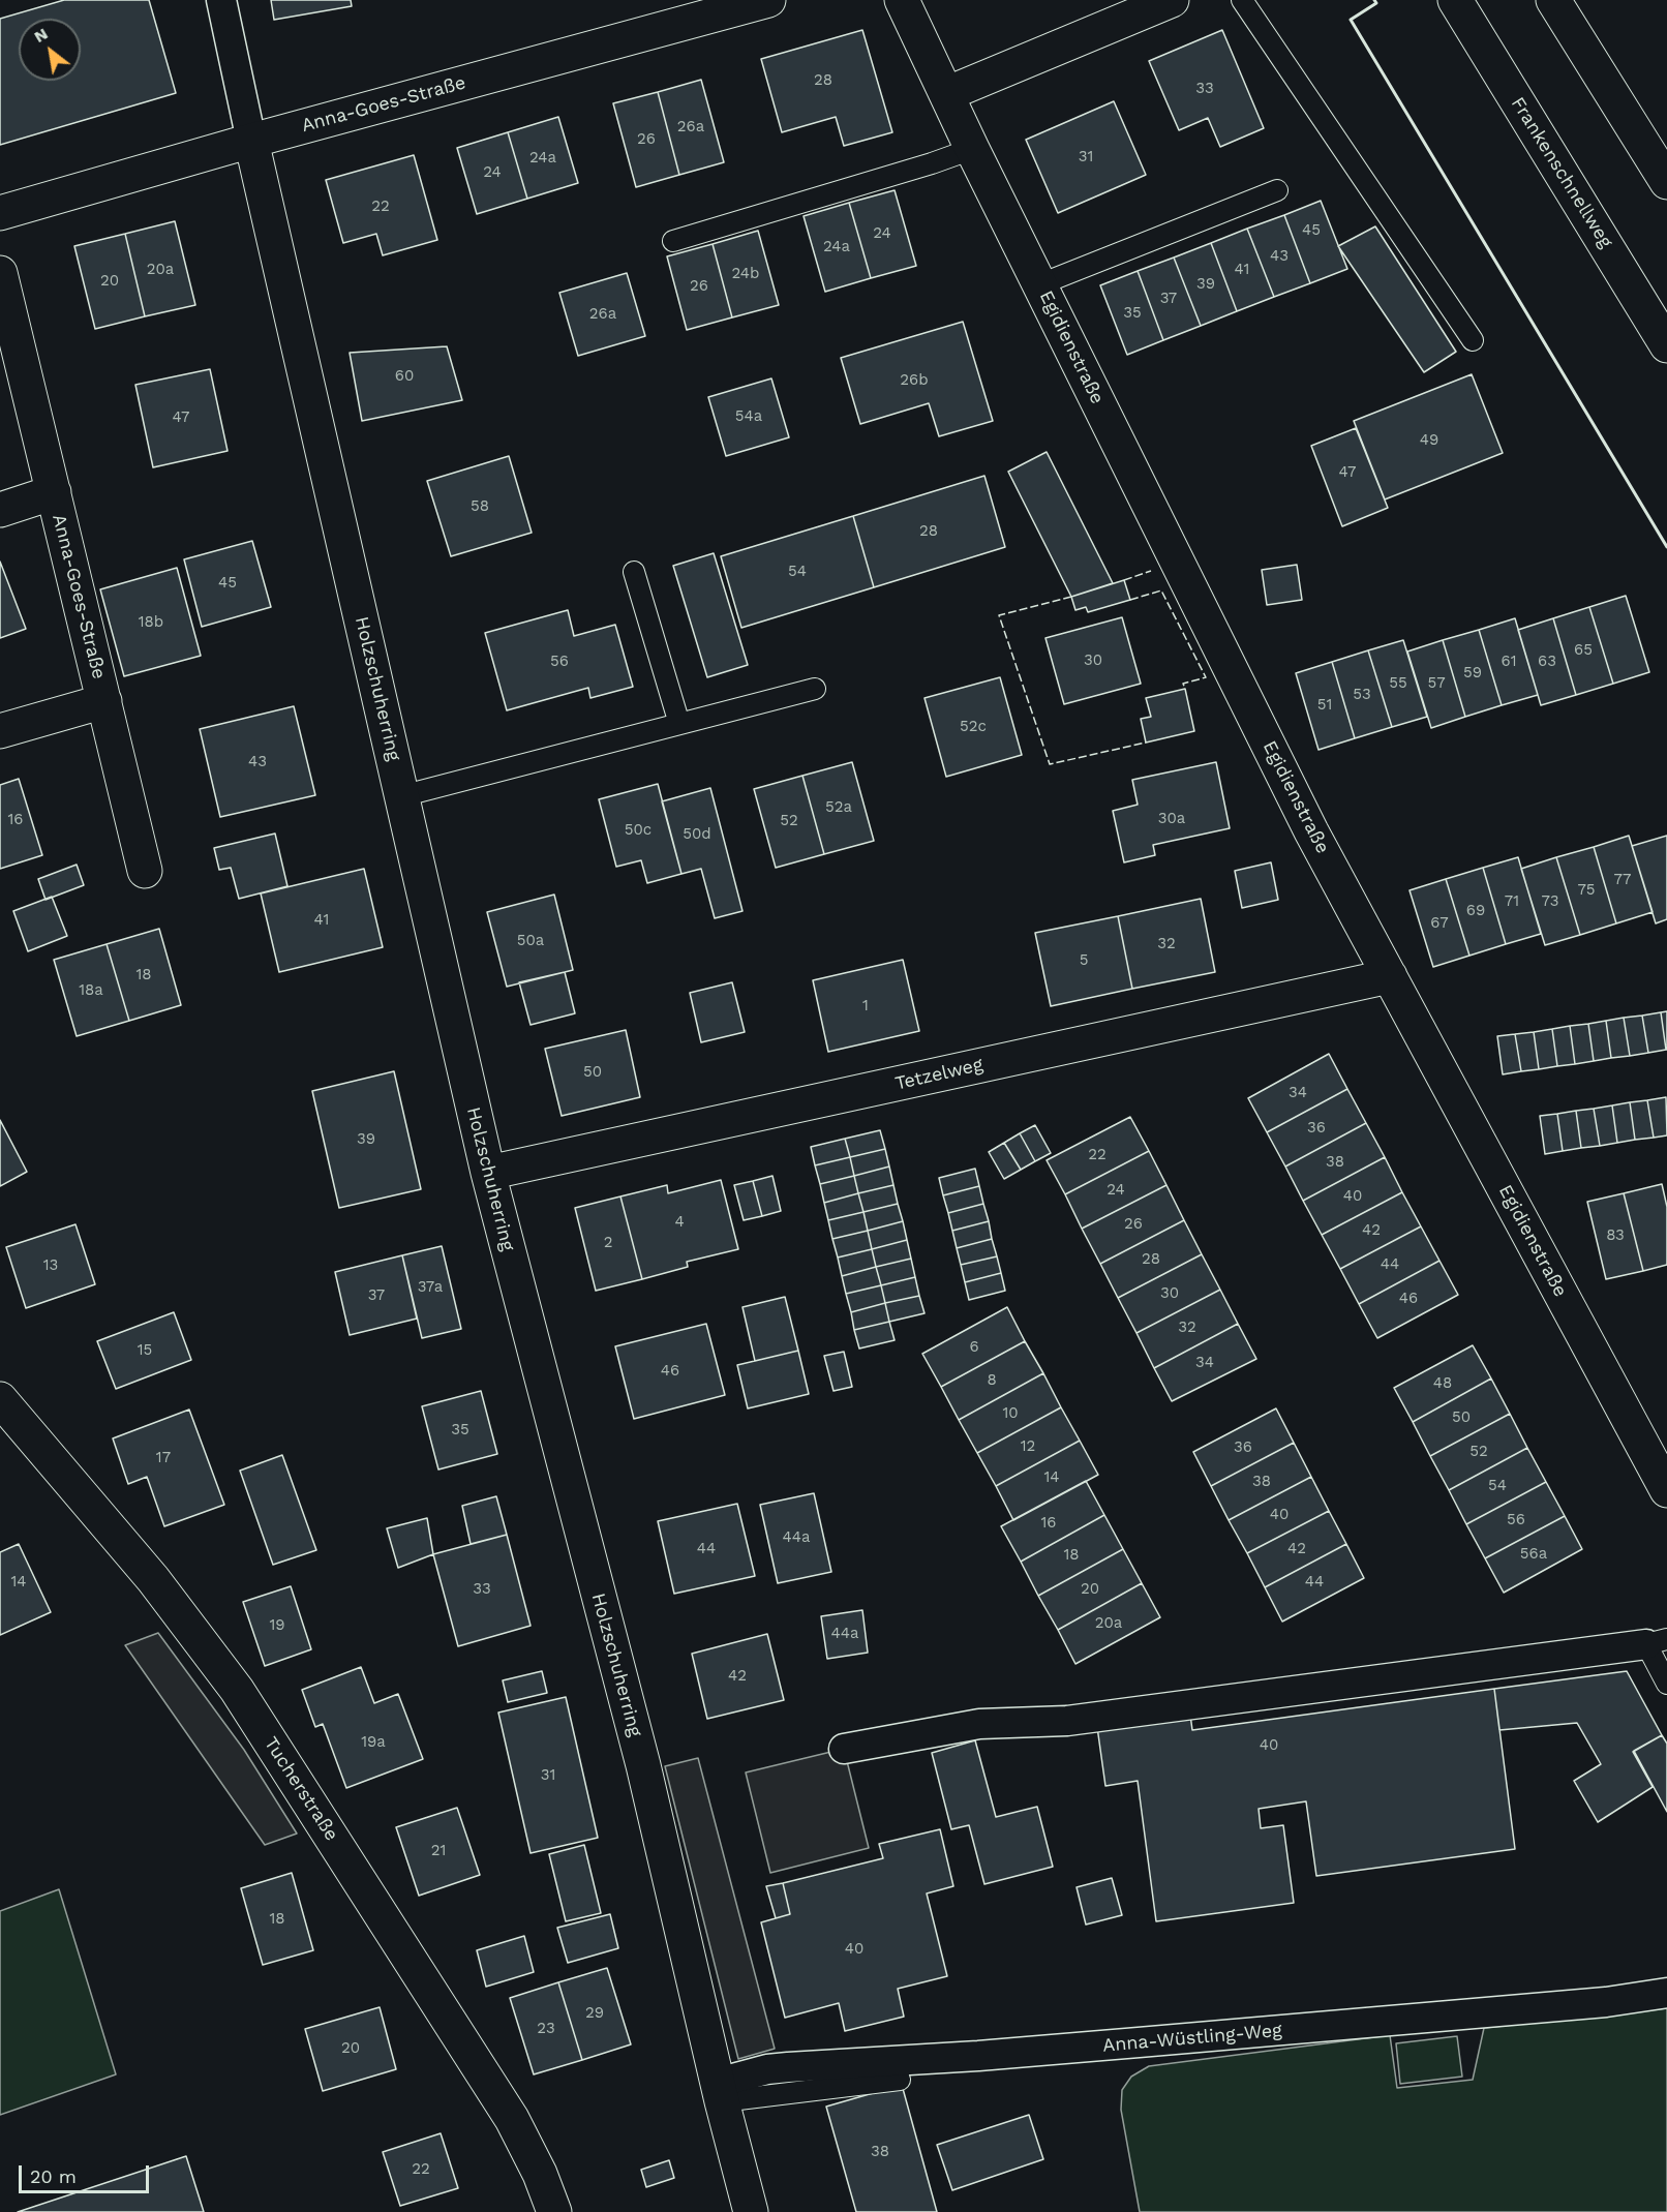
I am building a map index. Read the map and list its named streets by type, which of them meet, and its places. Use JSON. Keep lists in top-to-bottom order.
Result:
{
  "streets": {
    "main road": [
      "Anna-Goes-Straße",
      "Frankenschnellweg",
      "Egidienstraße",
      "Holzschuherring",
      "Tetzelweg",
      "Tucherstraße"
    ],
    "street": ["Anna-Wüstling-Weg"]
  },
  "crossings": [
    ["Anna-Goes-Straße", "Holzschuherring"],
    ["Egidienstraße", "Tetzelweg"],
    ["Holzschuherring", "Tetzelweg"],
    ["Holzschuherring", "Anna-Wüstling-Weg"]
  ],
  "house_numbers": [
    "28",
    "33",
    "26a",
    "26",
    "31",
    "24a",
    "24",
    "22",
    "45",
    "24",
    "24a",
    "43",
    "20a",
    "41",
    "24b",
    "20",
    "39",
    "26",
    "37",
    "35",
    "26a",
    "60",
    "26b",
    "54a",
    "47",
    "49",
    "47",
    "58",
    "28",
    "54",
    "45",
    "18b",
    "65",
    "30",
    "56",
    "61",
    "63",
    "59",
    "55",
    "57",
    "53",
    "51",
    "52c",
    "43",
    "52a",
    "30a",
    "16",
    "52",
    "50c",
    "50d",
    "77",
    "75",
    "71",
    "73",
    "69",
    "41",
    "67",
    "50a",
    "32",
    "5",
    "18",
    "18a",
    "1",
    "50",
    "34",
    "36",
    "39",
    "22",
    "38",
    "24",
    "40",
    "4",
    "26",
    "42",
    "83",
    "2",
    "28",
    "44",
    "13",
    "37a",
    "30",
    "37",
    "46",
    "32",
    "6",
    "15",
    "34",
    "46",
    "8",
    "48",
    "10",
    "50",
    "35",
    "12",
    "36",
    "52",
    "17",
    "14",
    "38",
    "54",
    "40",
    "56",
    "16",
    "44a",
    "44",
    "42",
    "56a",
    "18",
    "14",
    "44",
    "33",
    "20",
    "20a",
    "19",
    "44a",
    "42",
    "19a",
    "40",
    "31",
    "21",
    "18",
    "40",
    "29",
    "23",
    "20",
    "38",
    "22"
  ],
  "scale_bar": "20 m",
  "north": "top left"
}
